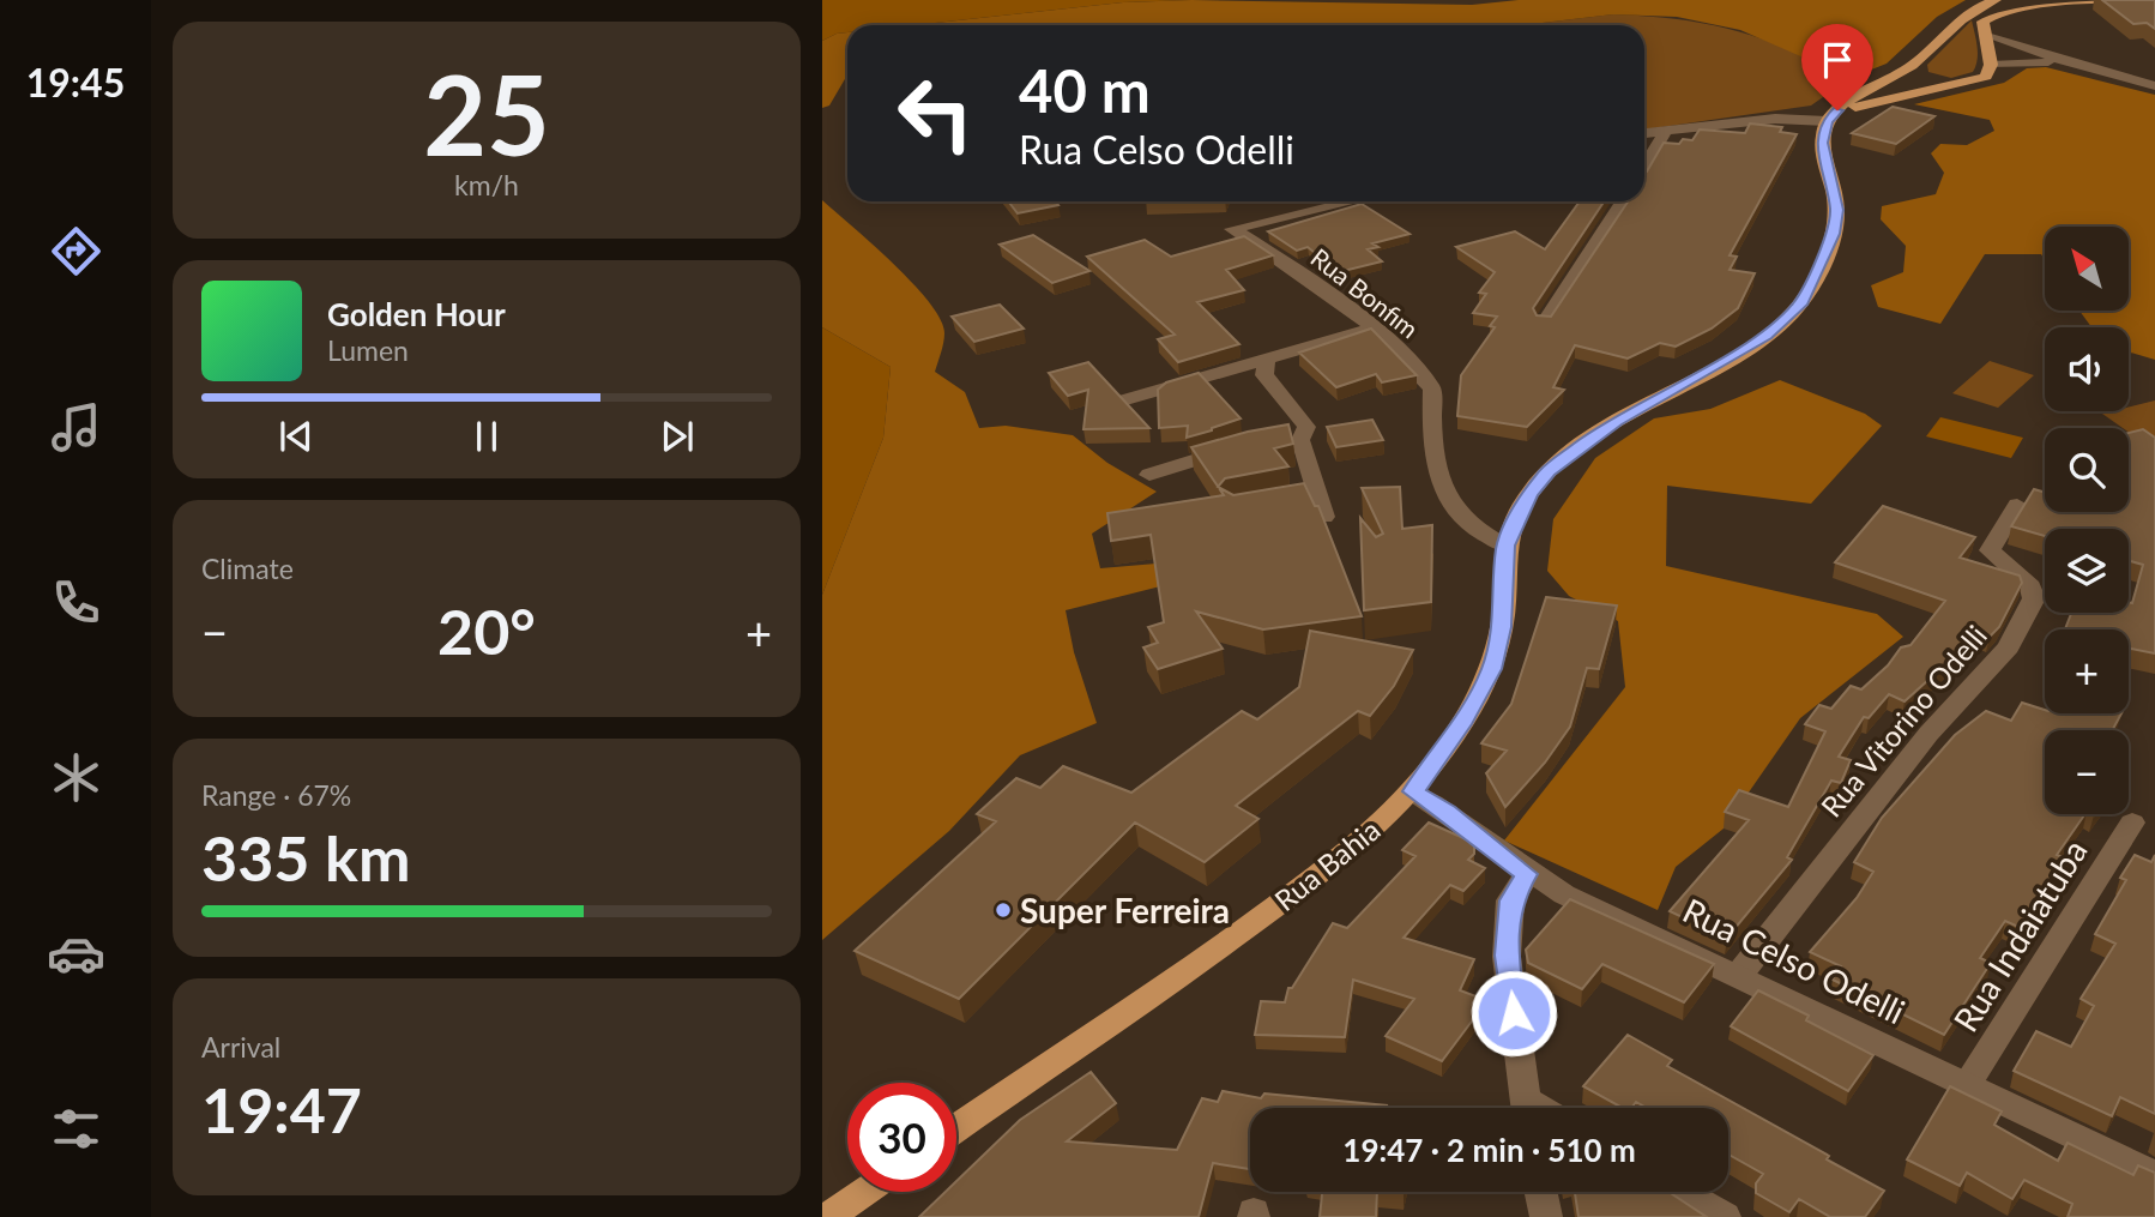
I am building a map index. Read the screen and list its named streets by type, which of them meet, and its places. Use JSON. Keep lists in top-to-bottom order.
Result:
{
  "streets": {
    "main road": ["Rua Bahia"],
    "street": [
      "Rua Bonfim",
      "Rua Vitorino Odelli",
      "Rua Indaiatuba",
      "Rua Celso Odelli"
    ]
  },
  "crossings": [
    ["Rua Bonfim", "Rua Bahia"],
    ["Rua Vitorino Odelli", "Rua Celso Odelli"],
    ["Rua Bahia", "Rua Celso Odelli"],
    ["Rua Indaiatuba", "Rua Celso Odelli"]
  ],
  "places": ["Super Ferreira"],
  "north": "top left",
  "page": {
    "tabs": "19:45",
    "tile": [
      ["25", "km/h"],
      "Climate",
      ["Range · 67%", "335 km"],
      ["Arrival", "19:47"]
    ],
    "turn": ["40 m", "Rua Celso Odelli"],
    "map_buttons": ["+", "−"],
    "song": ["Golden Hour", "Lumen"],
    "heat": ["−", "20°", "+"],
    "limit": "30",
    "trip": "19:47 · 2 min · 510 m"
  }
}
